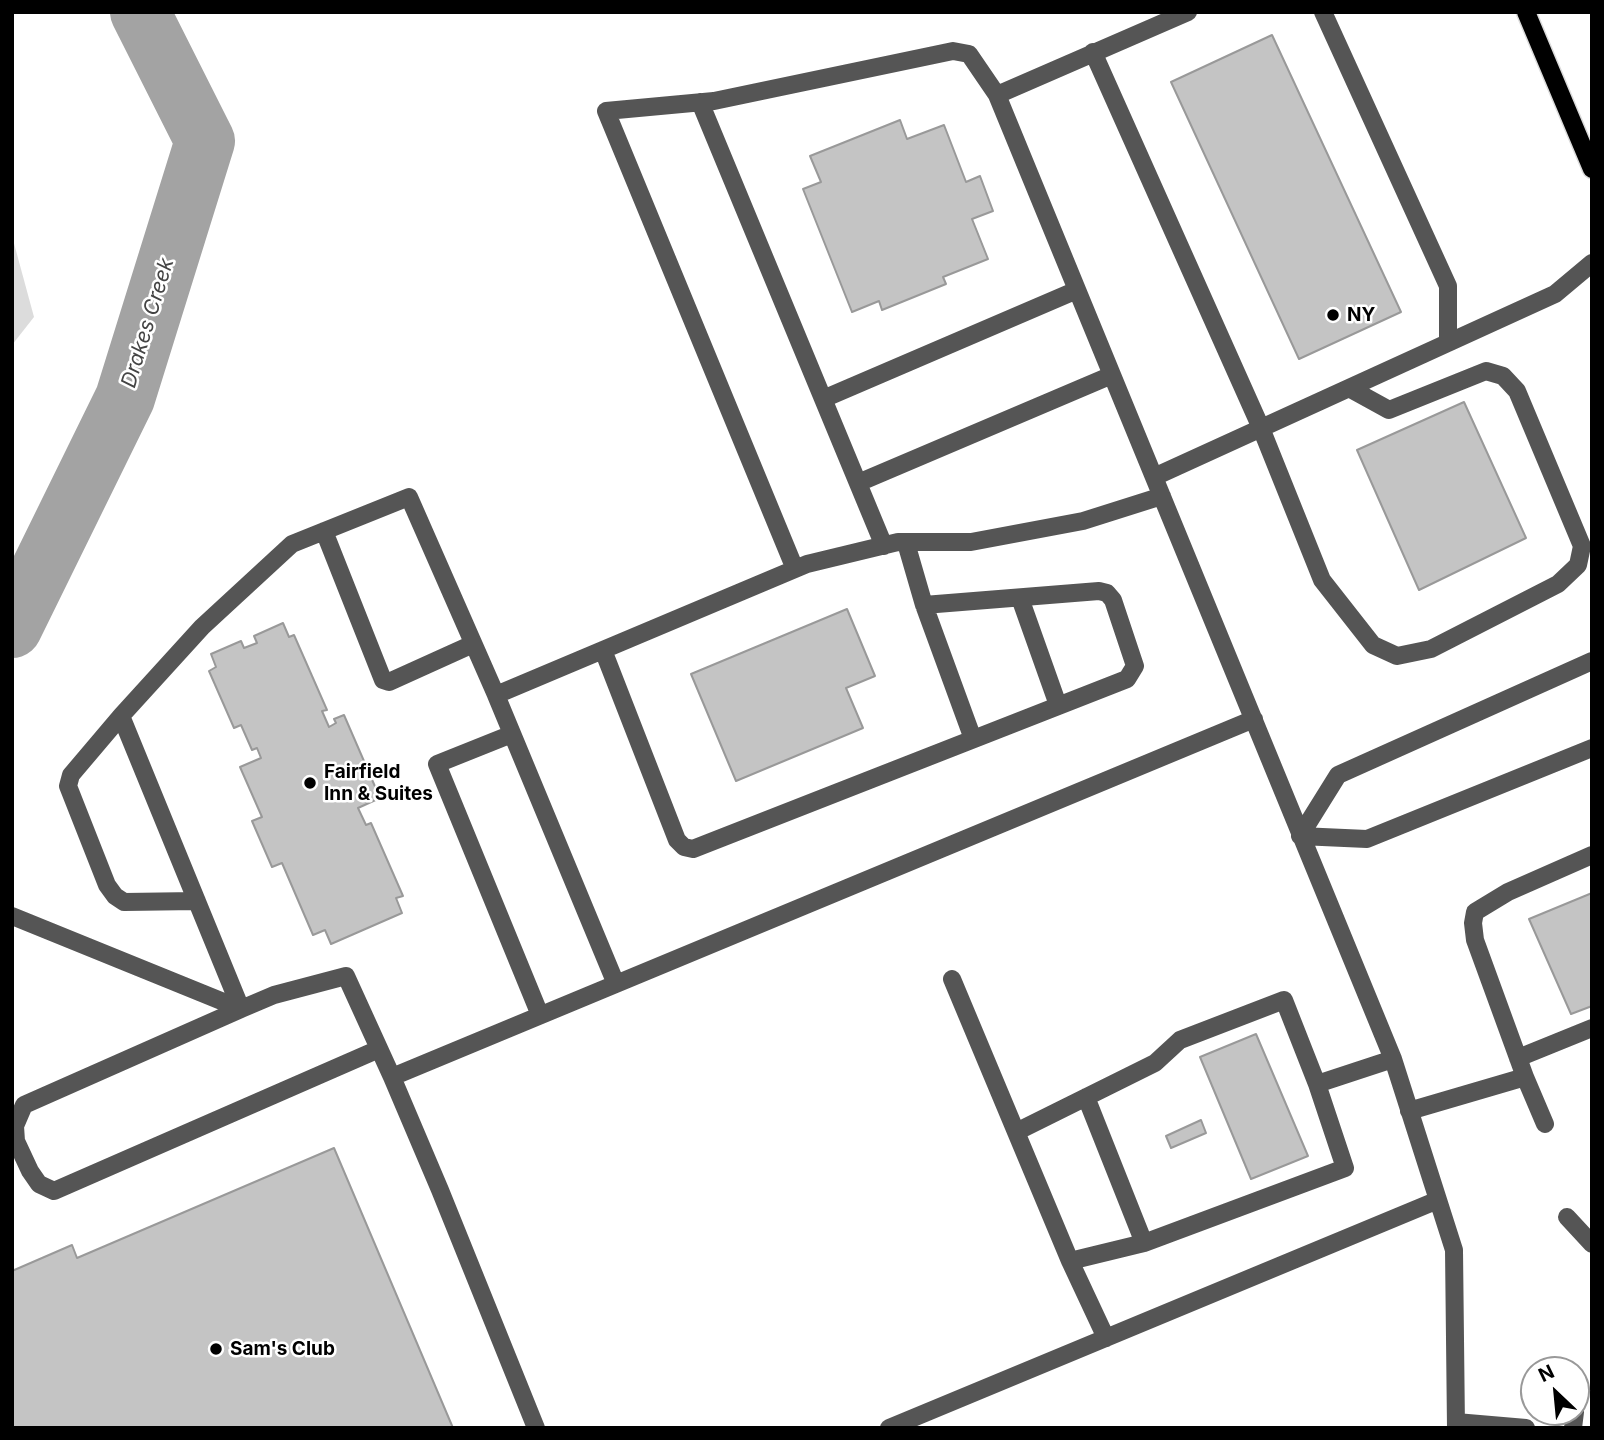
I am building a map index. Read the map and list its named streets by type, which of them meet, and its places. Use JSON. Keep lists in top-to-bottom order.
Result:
{
  "water": ["Drakes Creek"],
  "places": ["NY", "Fairfield Inn & Suites", "Sam's Club"],
  "north": "top left"
}
